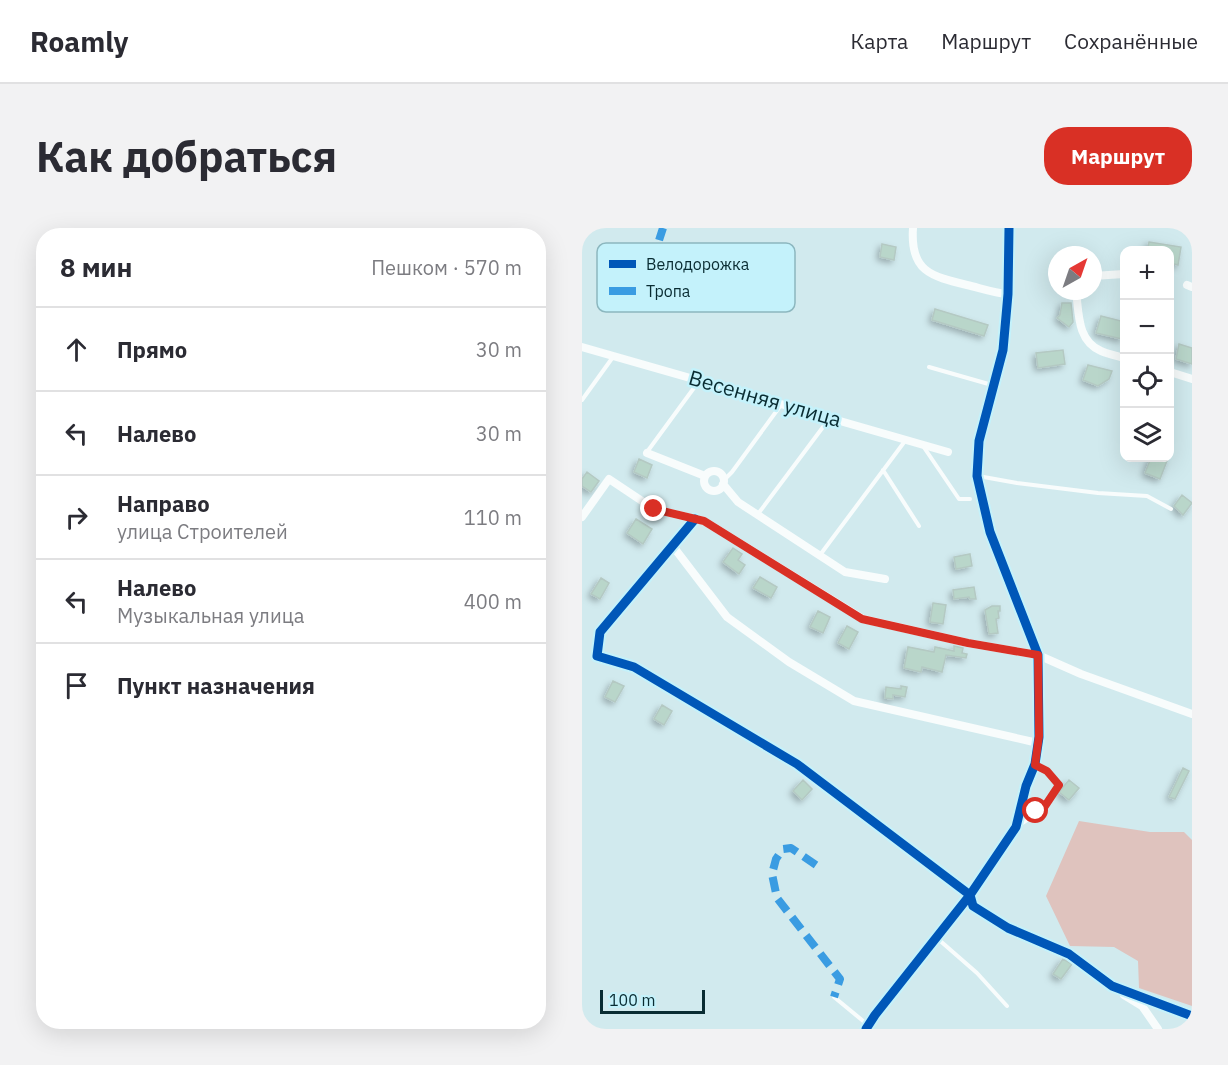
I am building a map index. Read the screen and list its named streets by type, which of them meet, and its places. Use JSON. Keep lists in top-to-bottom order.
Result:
{
  "streets": {
    "street": ["Весенняя улица"]
  },
  "legend": ["Велодорожка", "Тропа"],
  "scale_bar": "100 m",
  "north": "top right",
  "page": {
    "header": "Roamly",
    "nav": ["Карта", "Маршрут", "Сохранённые"],
    "buttons": "Маршрут",
    "title": "Как добраться",
    "heading": ["8 мин", "Пешком · 570 m"],
    "map_buttons": ["+", "−"],
    "list": [
      ["Прямо", "30 m"],
      ["Налево", "30 m"],
      ["Направо", "улица Строителей", "110 m"],
      ["Налево", "Музыкальная улица", "400 m"],
      "Пункт назначения"
    ],
    "scale": "100 m"
  }
}
